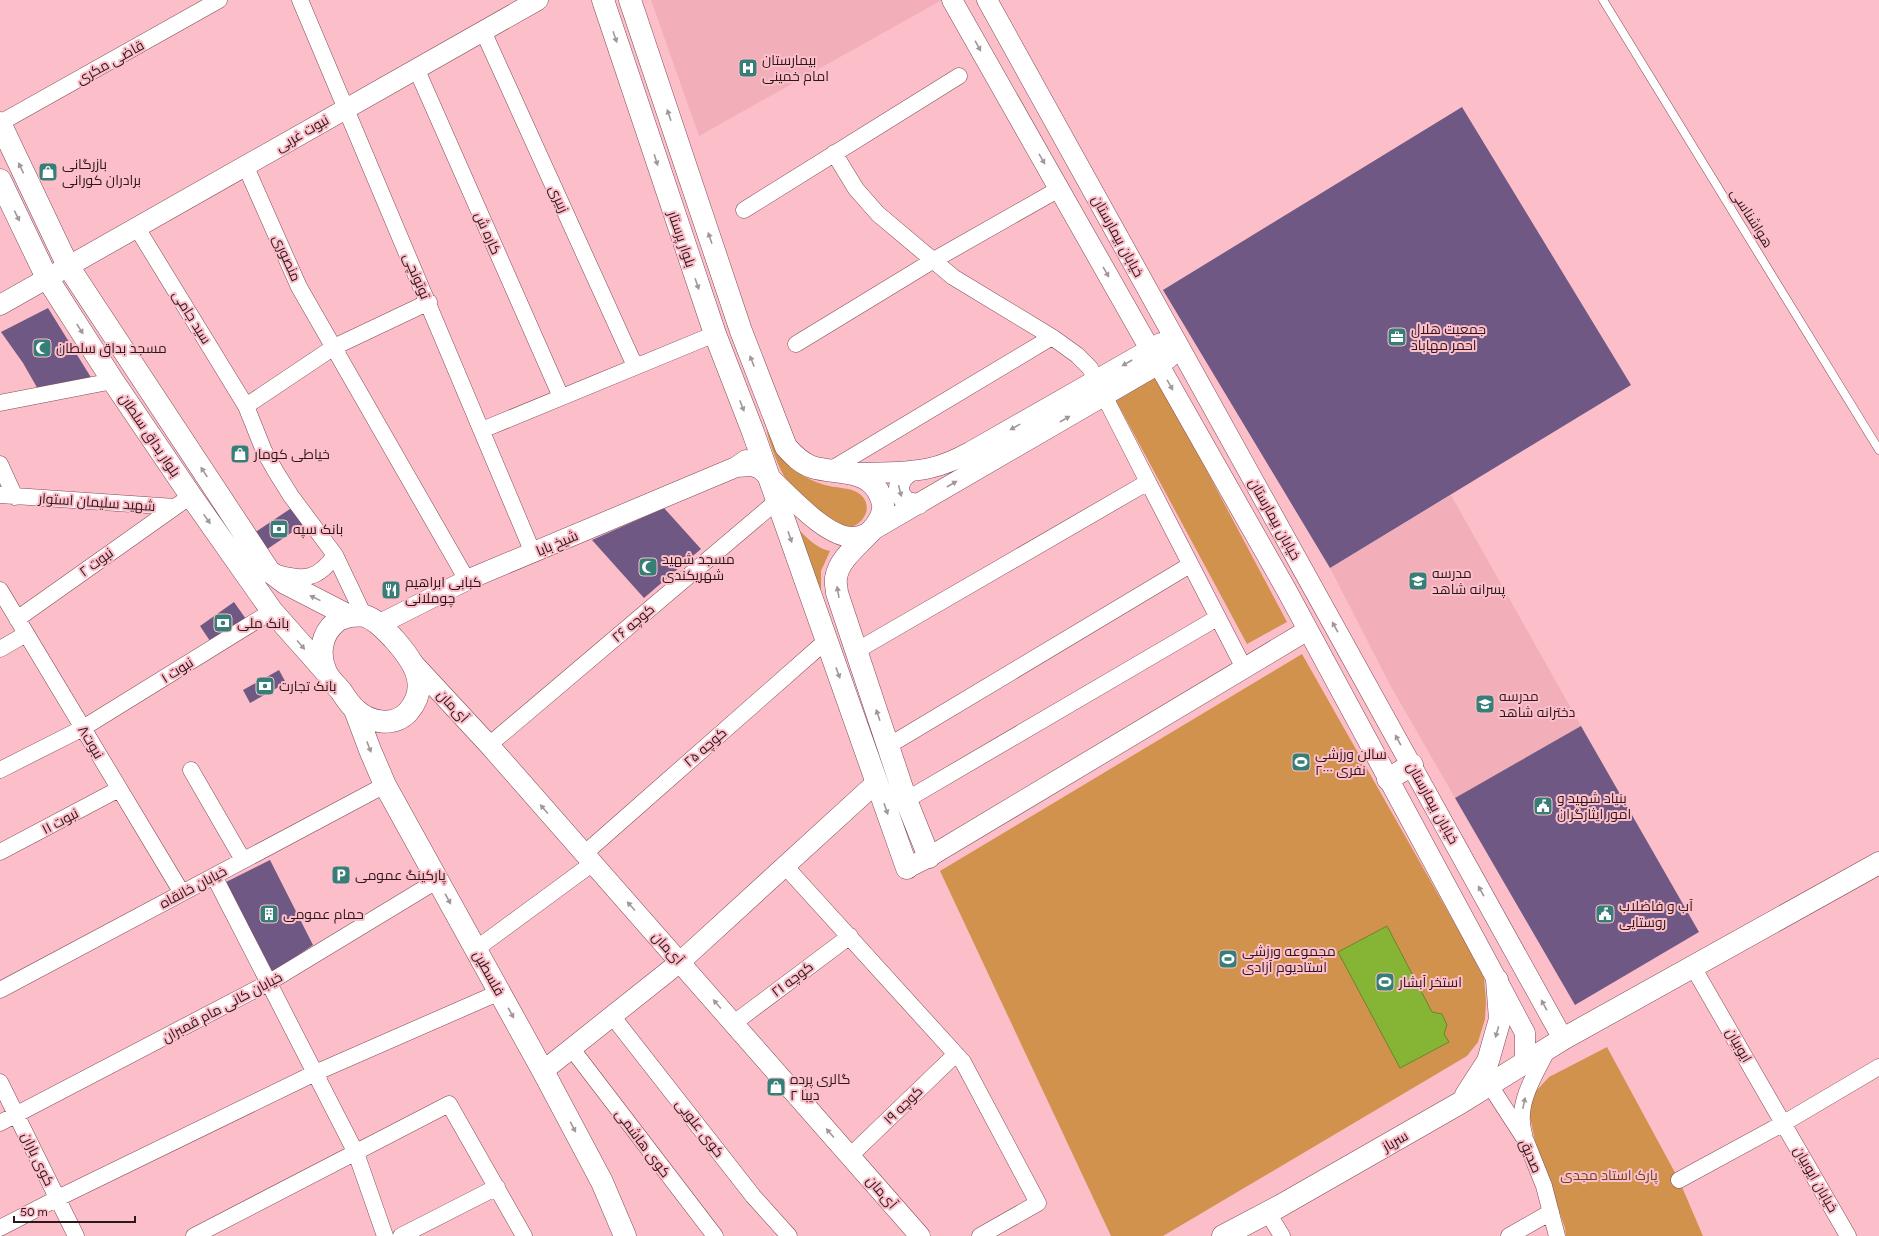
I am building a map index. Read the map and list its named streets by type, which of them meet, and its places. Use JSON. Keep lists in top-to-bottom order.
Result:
{
  "streets": {
    "main road": [
      "بلوار پرستار",
      "بلوار بداق سلطان",
      "فلسطین",
      "سرباز"
    ],
    "street": [
      "قاضی مکری",
      "نبوت غربی",
      "زبیری",
      "کاره ش",
      "خیابان بیمارستان",
      "منصوری",
      "توتونچی",
      "سید جامی",
      "شهید سلیمان استوار",
      "شیخ بابا",
      "نبوت ۲",
      "کوچه ۲۶",
      "نبوت ۱",
      "آی‌مان",
      "نبوت۸",
      "کوچه ۲۵",
      "نبوت ۱۱",
      "خیابان خانقاه",
      "کوچه ۲۱",
      "خیابان کانی مام قمبران",
      "ایوبیان",
      "کوچه ۱۹",
      "کوی علویی",
      "کوی هاشمی",
      "صدیق",
      "کوی باران",
      "خیابان ایوبیان"
    ],
    "lane": ["هواشناسی"]
  },
  "crossings": [
    ["نبوت غربی", "زبیری"],
    ["نبوت غربی", "کاره ش"],
    ["نبوت غربی", "منصوری"],
    ["نبوت غربی", "توتونچی"],
    ["نبوت غربی", "سید جامی"],
    ["نبوت غربی", "بلوار بداق سلطان"],
    ["خیابان بیمارستان", "سرباز"],
    ["بلوار پرستار", "کوچه ۲۶"],
    ["بلوار پرستار", "کوچه ۲۵"],
    ["منصوری", "شیخ بابا"],
    ["توتونچی", "شیخ بابا"],
    ["سید جامی", "بلوار بداق سلطان"],
    ["سید جامی", "شیخ بابا"],
    ["سید جامی", "آی‌مان"],
    ["سید جامی", "فلسطین"],
    ["بلوار بداق سلطان", "شهید سلیمان استوار"],
    ["بلوار بداق سلطان", "شیخ بابا"],
    ["بلوار بداق سلطان", "نبوت ۲"],
    ["بلوار بداق سلطان", "نبوت ۱"],
    ["بلوار بداق سلطان", "آی‌مان"],
    ["بلوار بداق سلطان", "فلسطین"],
    ["شهید سلیمان استوار", "نبوت ۲"],
    ["شیخ بابا", "آی‌مان"],
    ["شیخ بابا", "فلسطین"],
    ["نبوت ۲", "نبوت۸"],
    ["کوچه ۲۶", "آی‌مان"],
    ["نبوت ۱", "نبوت۸"],
    ["آی‌مان", "کوچه ۲۵"],
    ["آی‌مان", "فلسطین"],
    ["آی‌مان", "کوچه ۲۱"],
    ["آی‌مان", "کوچه ۱۹"],
    ["نبوت۸", "نبوت ۱۱"],
    ["نبوت۸", "خیابان خانقاه"],
    ["کوچه ۲۵", "فلسطین"],
    ["خیابان خانقاه", "فلسطین"],
    ["فلسطین", "خیابان کانی مام قمبران"],
    ["خیابان کانی مام قمبران", "کوی باران"],
    ["ایوبیان", "سرباز"],
    ["ایوبیان", "خیابان ایوبیان"],
    ["سرباز", "صدیق"]
  ],
  "one_way": ["فلسطین"],
  "parks": ["پارک استاد مجدی"],
  "places": {
    "hospital": ["بیمارستان امام خمینی"],
    "shop": ["بازرگانی برادران کورانی", "خیاطی کومار", "گالری پرده دیبا ۲"],
    "office": ["جمعیت هلال احمر مهاباد"],
    "mosque": ["مسجد بداق سلطان", "مسجد شهید شهریکندی"],
    "bank": ["بانک سپه", "بانک ملی", "بانک تجارت"],
    "school or university": ["مدرسه پسرانه شاهد", "مدرسه دخترانه شاهد"],
    "restaurant": ["کبابی ابراهیم چوملانی"],
    "sports": ["سالن ورزشی ۲۰۰۰ نفری", "مجموعه ورزشی استادیوم آزادی", "استخر آبشار"],
    "public building": ["بنیاد شهید و امور ایثارگران", "آب و فاضلاب روستایی"],
    "parking": ["پارکینگ عمومی"],
    "building": ["حمام عمومی"]
  },
  "scale_bar": "50 m"
}
